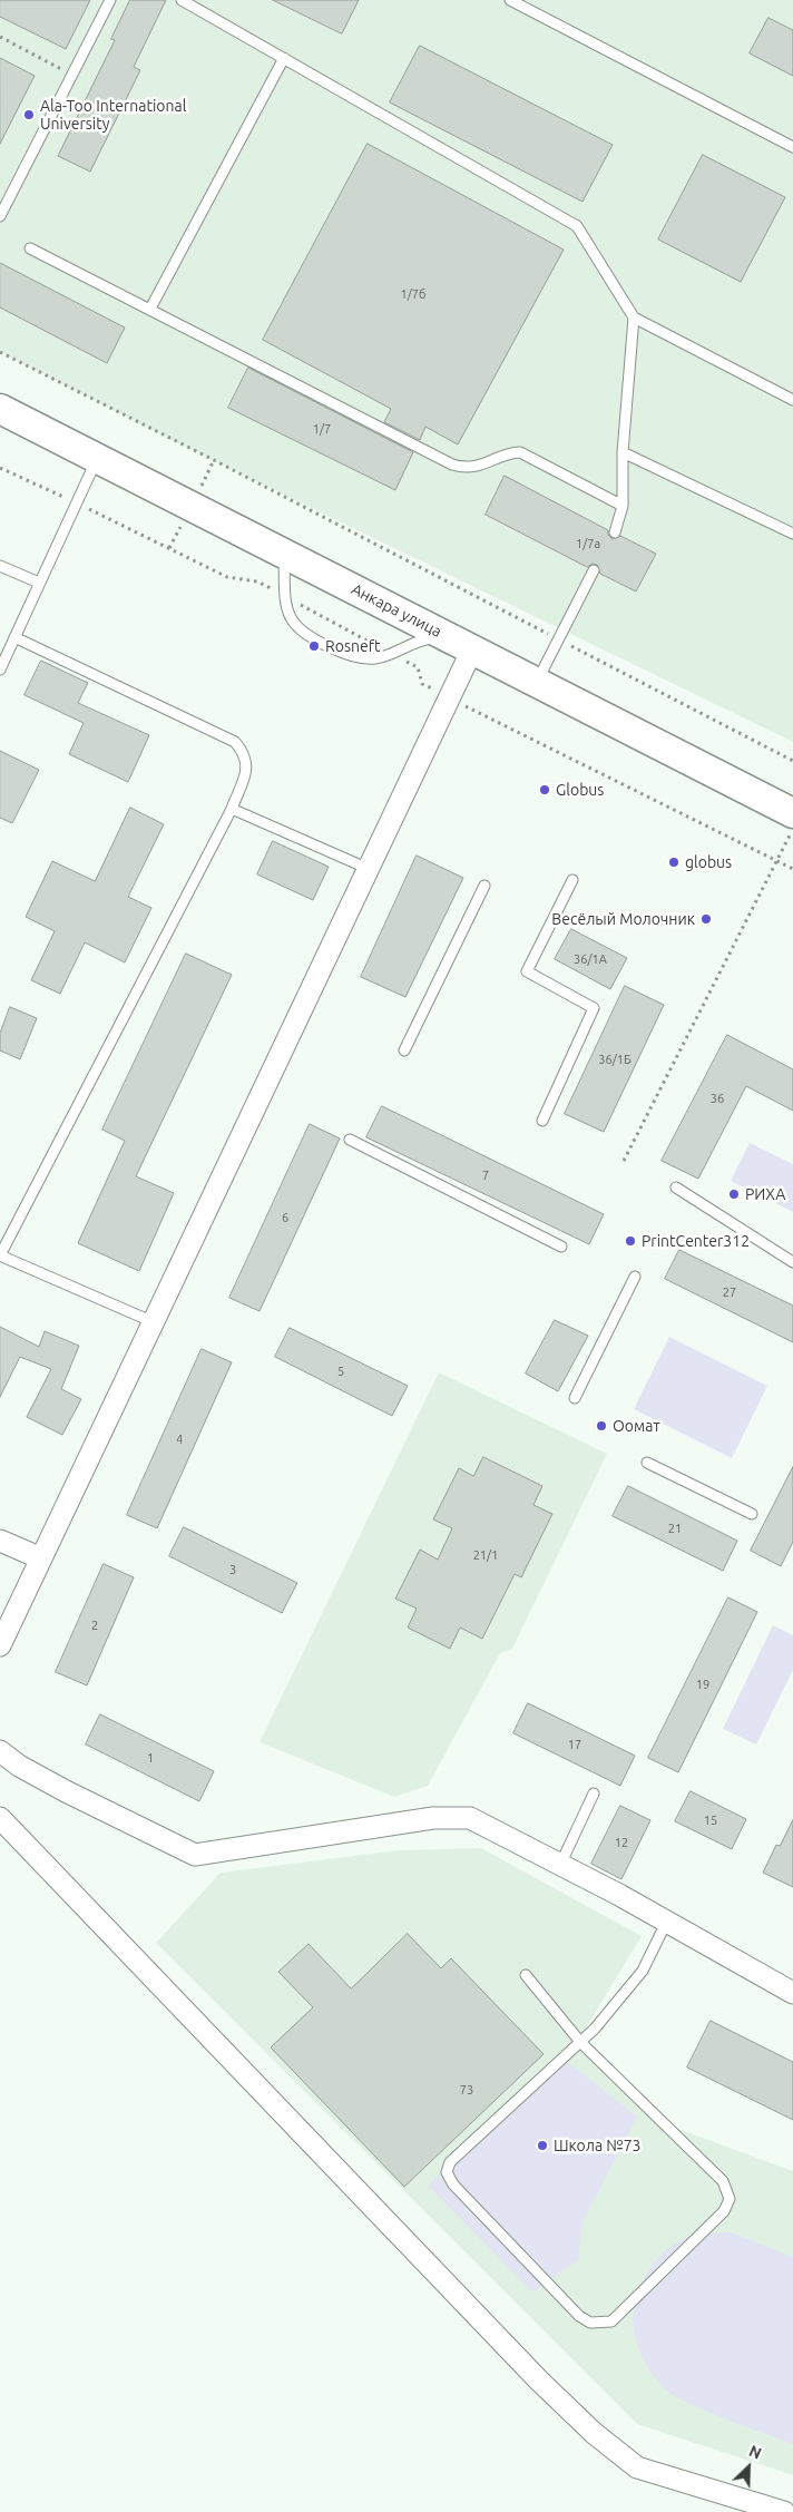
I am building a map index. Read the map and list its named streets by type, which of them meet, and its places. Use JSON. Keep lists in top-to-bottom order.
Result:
{
  "streets": {
    "main road": ["Анкара улица"]
  },
  "places": [
    "Ala-Too International University",
    "Rosneft",
    "Globus",
    "globus",
    "Весёлый Молочник",
    "РИХА",
    "PrintCenter312",
    "Оомат",
    "Школа №73"
  ],
  "house_numbers": [
    "1/7б",
    "1/7",
    "1/7а",
    "36/1А",
    "36/1Б",
    "36",
    "7",
    "6",
    "27",
    "5",
    "4",
    "21",
    "21/1",
    "3",
    "2",
    "19",
    "17",
    "1",
    "15",
    "12",
    "73"
  ],
  "north": "top right"
}
